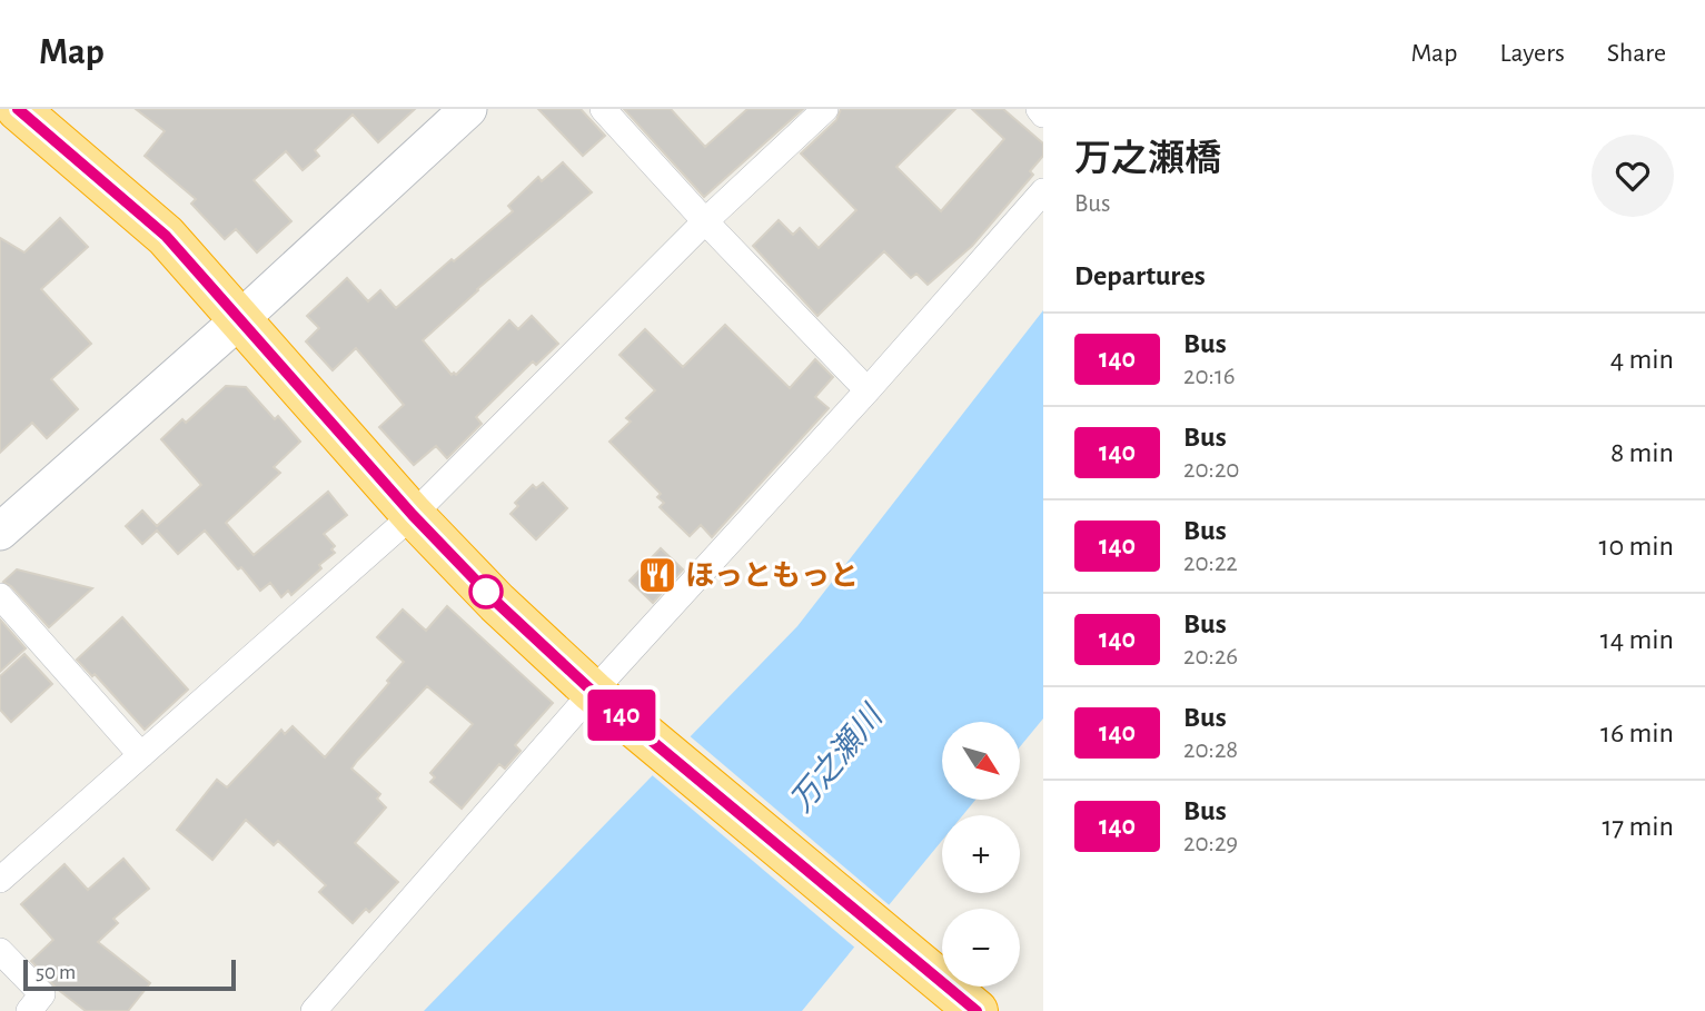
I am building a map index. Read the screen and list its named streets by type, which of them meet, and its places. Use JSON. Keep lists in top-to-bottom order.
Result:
{
  "water": ["万之瀬川"],
  "places": {
    "restaurant": ["ほっともっと"]
  },
  "lines": ["bus line 140"],
  "scale_bar": "50 m",
  "north": "bottom right",
  "page": {
    "header": "Map",
    "nav": ["Map", "Layers", "Share"],
    "on_map": "140",
    "heading": [
      ["万之瀬橋", "Bus"],
      "Departures"
    ],
    "list": [
      {
        "mark": "140",
        "name": "Bus",
        "note": "20:16",
        "value": "4 min"
      },
      {
        "mark": "140",
        "name": "Bus",
        "note": "20:20",
        "value": "8 min"
      },
      {
        "mark": "140",
        "name": "Bus",
        "note": "20:22",
        "value": "10 min"
      },
      {
        "mark": "140",
        "name": "Bus",
        "note": "20:26",
        "value": "14 min"
      },
      {
        "mark": "140",
        "name": "Bus",
        "note": "20:28",
        "value": "16 min"
      },
      {
        "mark": "140",
        "name": "Bus",
        "note": "20:29",
        "value": "17 min"
      }
    ],
    "map_buttons": ["+", "−"],
    "scale": "50 m"
  }
}
